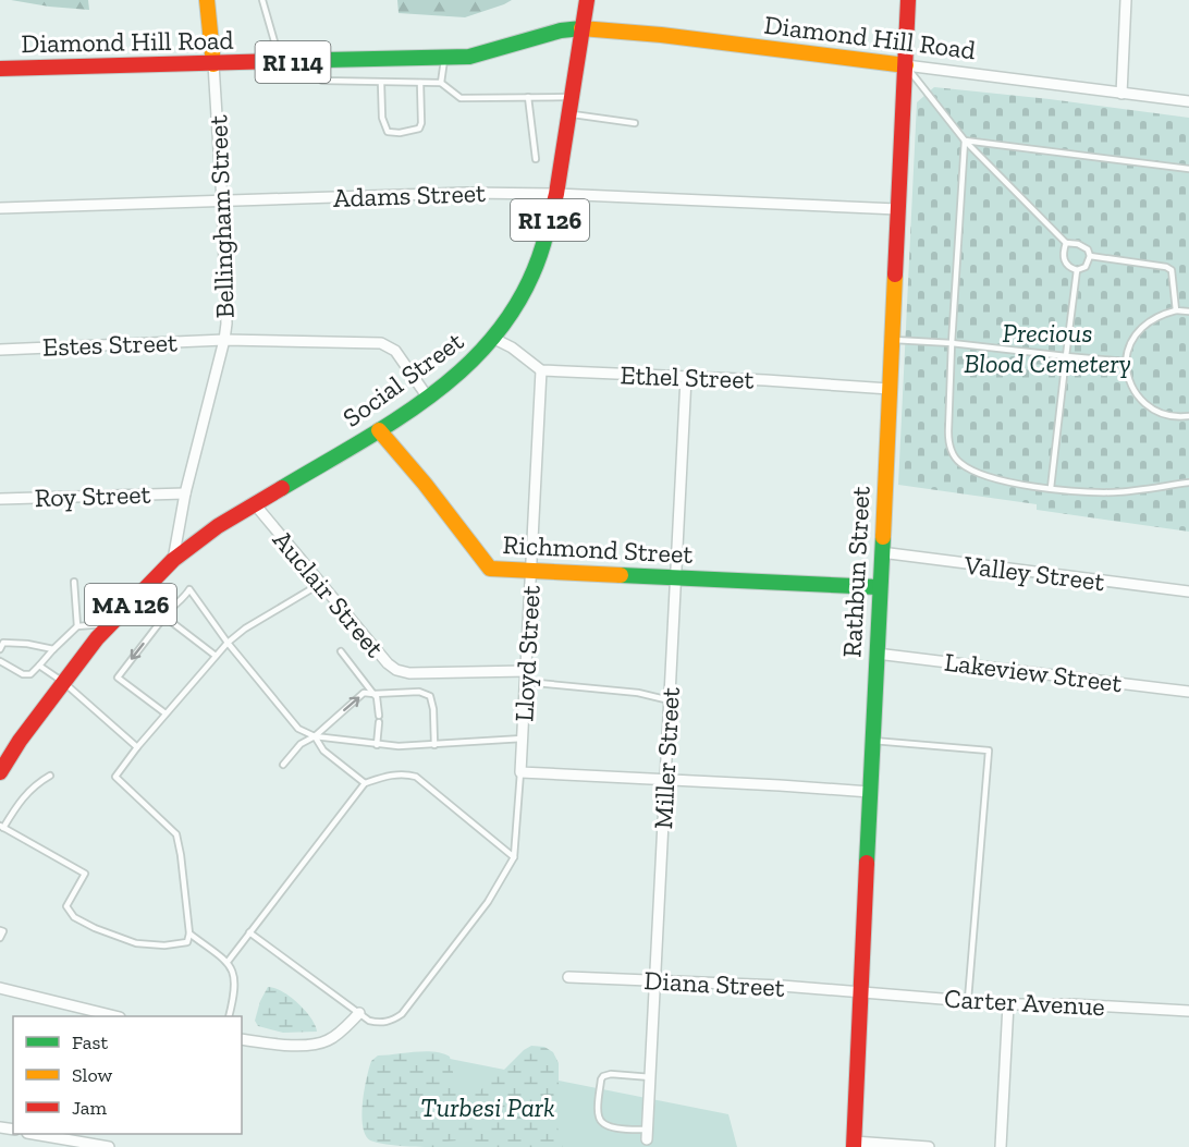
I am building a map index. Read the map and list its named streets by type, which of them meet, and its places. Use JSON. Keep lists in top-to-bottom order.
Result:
{
  "streets": {
    "main road": [
      "Diamond Hill Road",
      "RI 114",
      "RI 126",
      "Social Street",
      "Richmond Street",
      "Rathbun Street",
      "MA 126"
    ],
    "street": [
      "Adams Street",
      "Bellingham Street",
      "Estes Street",
      "Ethel Street",
      "Roy Street",
      "Valley Street",
      "Auclair Street",
      "Lloyd Street",
      "Lakeview Street",
      "Miller Street",
      "Diana Street",
      "Carter Avenue"
    ]
  },
  "crossings": [
    ["Diamond Hill Road", "Bellingham Street"],
    ["Diamond Hill Road", "Social Street"],
    ["Diamond Hill Road", "Rathbun Street"],
    ["Adams Street", "Bellingham Street"],
    ["Adams Street", "Social Street"],
    ["Adams Street", "Rathbun Street"],
    ["Bellingham Street", "Estes Street"],
    ["Bellingham Street", "Roy Street"],
    ["Bellingham Street", "MA 126"],
    ["Estes Street", "Social Street"],
    ["Ethel Street", "Rathbun Street"],
    ["Ethel Street", "Lloyd Street"],
    ["Ethel Street", "Miller Street"],
    ["Social Street", "Richmond Street"],
    ["Social Street", "Auclair Street"],
    ["Social Street", "MA 126"],
    ["Richmond Street", "Rathbun Street"],
    ["Richmond Street", "Lloyd Street"],
    ["Richmond Street", "Miller Street"],
    ["Rathbun Street", "Valley Street"],
    ["Rathbun Street", "Lakeview Street"],
    ["Rathbun Street", "Diana Street"],
    ["Rathbun Street", "Carter Avenue"],
    ["Auclair Street", "MA 126"],
    ["Auclair Street", "Lloyd Street"],
    ["Miller Street", "Diana Street"],
    ["Diana Street", "Carter Avenue"]
  ],
  "parks": ["Precious Blood Cemetery", "Turbesi Park"],
  "legend": ["Fast", "Slow", "Jam"]
}
